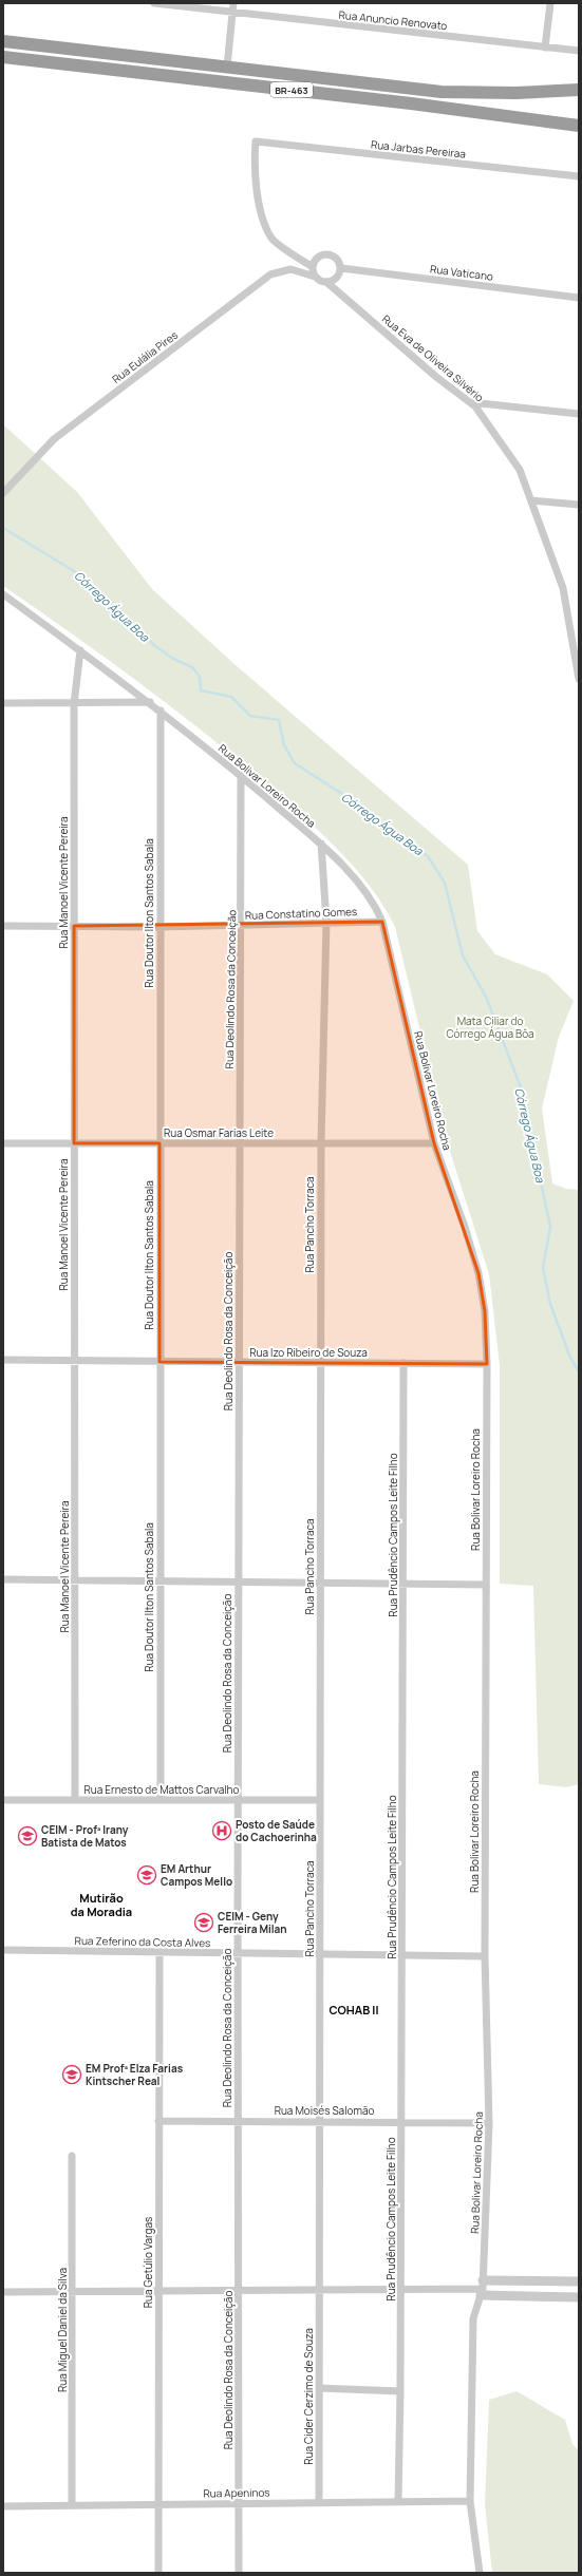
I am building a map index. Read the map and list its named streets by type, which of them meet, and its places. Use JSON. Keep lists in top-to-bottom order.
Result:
{
  "streets": {
    "highway": ["BR-463"],
    "street": [
      "Rua Anuncio Renovato",
      "Rua Jarbas Pereiraa",
      "Rua Vaticano",
      "Rua Eulália Pires",
      "Rua Eva de Oliveira Silvério",
      "Rua Bolivar Loreiro Rocha",
      "Rua Manoel Vicente Pereira",
      "Rua Doutor Ilton Santos Sabala",
      "Rua Constatino Gomes",
      "Rua Deolindo Rosa da Conceição",
      "Rua Osmar Farias Leite",
      "Rua Pancho Torraca",
      "Rua Izo Ribeiro de Souza",
      "Rua Prudêncio Campos Leite Filho",
      "Rua Ernesto de Mattos Carvalho",
      "Rua Zeferino da Costa Alves",
      "Rua Moisés Salomão",
      "Rua Getúlio Vargas",
      "Rua Miguel Daniel da Silva",
      "Rua Cider Cerzimo de Souza",
      "Rua Apeninos"
    ]
  },
  "crossings": [
    ["Rua Jarbas Pereiraa", "Rua Vaticano"],
    ["Rua Jarbas Pereiraa", "Rua Eulália Pires"],
    ["Rua Jarbas Pereiraa", "Rua Eva de Oliveira Silvério"],
    ["Rua Vaticano", "Rua Eulália Pires"],
    ["Rua Vaticano", "Rua Eva de Oliveira Silvério"],
    ["Rua Eulália Pires", "Rua Eva de Oliveira Silvério"],
    ["Rua Bolivar Loreiro Rocha", "Rua Manoel Vicente Pereira"],
    ["Rua Bolivar Loreiro Rocha", "Rua Doutor Ilton Santos Sabala"],
    ["Rua Bolivar Loreiro Rocha", "Rua Constatino Gomes"],
    ["Rua Bolivar Loreiro Rocha", "Rua Deolindo Rosa da Conceição"],
    ["Rua Bolivar Loreiro Rocha", "Rua Osmar Farias Leite"],
    ["Rua Bolivar Loreiro Rocha", "Rua Pancho Torraca"],
    ["Rua Bolivar Loreiro Rocha", "Rua Izo Ribeiro de Souza"],
    ["Rua Bolivar Loreiro Rocha", "Rua Zeferino da Costa Alves"],
    ["Rua Bolivar Loreiro Rocha", "Rua Moisés Salomão"],
    ["Rua Bolivar Loreiro Rocha", "Rua Apeninos"],
    ["Rua Manoel Vicente Pereira", "Rua Constatino Gomes"],
    ["Rua Manoel Vicente Pereira", "Rua Osmar Farias Leite"],
    ["Rua Manoel Vicente Pereira", "Rua Izo Ribeiro de Souza"],
    ["Rua Manoel Vicente Pereira", "Rua Ernesto de Mattos Carvalho"],
    ["Rua Doutor Ilton Santos Sabala", "Rua Constatino Gomes"],
    ["Rua Doutor Ilton Santos Sabala", "Rua Osmar Farias Leite"],
    ["Rua Doutor Ilton Santos Sabala", "Rua Izo Ribeiro de Souza"],
    ["Rua Doutor Ilton Santos Sabala", "Rua Ernesto de Mattos Carvalho"],
    ["Rua Constatino Gomes", "Rua Deolindo Rosa da Conceição"],
    ["Rua Constatino Gomes", "Rua Pancho Torraca"],
    ["Rua Deolindo Rosa da Conceição", "Rua Osmar Farias Leite"],
    ["Rua Deolindo Rosa da Conceição", "Rua Izo Ribeiro de Souza"],
    ["Rua Deolindo Rosa da Conceição", "Rua Ernesto de Mattos Carvalho"],
    ["Rua Deolindo Rosa da Conceição", "Rua Zeferino da Costa Alves"],
    ["Rua Deolindo Rosa da Conceição", "Rua Moisés Salomão"],
    ["Rua Deolindo Rosa da Conceição", "Rua Apeninos"],
    ["Rua Osmar Farias Leite", "Rua Pancho Torraca"],
    ["Rua Pancho Torraca", "Rua Izo Ribeiro de Souza"],
    ["Rua Pancho Torraca", "Rua Ernesto de Mattos Carvalho"],
    ["Rua Pancho Torraca", "Rua Zeferino da Costa Alves"],
    ["Rua Pancho Torraca", "Rua Moisés Salomão"],
    ["Rua Pancho Torraca", "Rua Cider Cerzimo de Souza"],
    ["Rua Izo Ribeiro de Souza", "Rua Prudêncio Campos Leite Filho"],
    ["Rua Prudêncio Campos Leite Filho", "Rua Zeferino da Costa Alves"],
    ["Rua Prudêncio Campos Leite Filho", "Rua Moisés Salomão"],
    ["Rua Prudêncio Campos Leite Filho", "Rua Apeninos"],
    ["Rua Zeferino da Costa Alves", "Rua Getúlio Vargas"],
    ["Rua Moisés Salomão", "Rua Getúlio Vargas"],
    ["Rua Getúlio Vargas", "Rua Apeninos"],
    ["Rua Miguel Daniel da Silva", "Rua Apeninos"],
    ["Rua Cider Cerzimo de Souza", "Rua Apeninos"]
  ],
  "districts": ["Mutirão da Moradia", "COHAB II"],
  "water": ["Córrego Água Boa"],
  "parks": ["Mata Ciliar do Córrego Água Bôa"],
  "places": {
    "hospital": ["Posto de Saúde do Cachoerinha"],
    "school or university": [
      "CEIM - Profª Irany Batista de Matos",
      "EM Arthur Campos Mello",
      "CEIM - Geny Ferreira Milan",
      "EM Profª Elza Farias Kintscher Real"
    ]
  }
}
